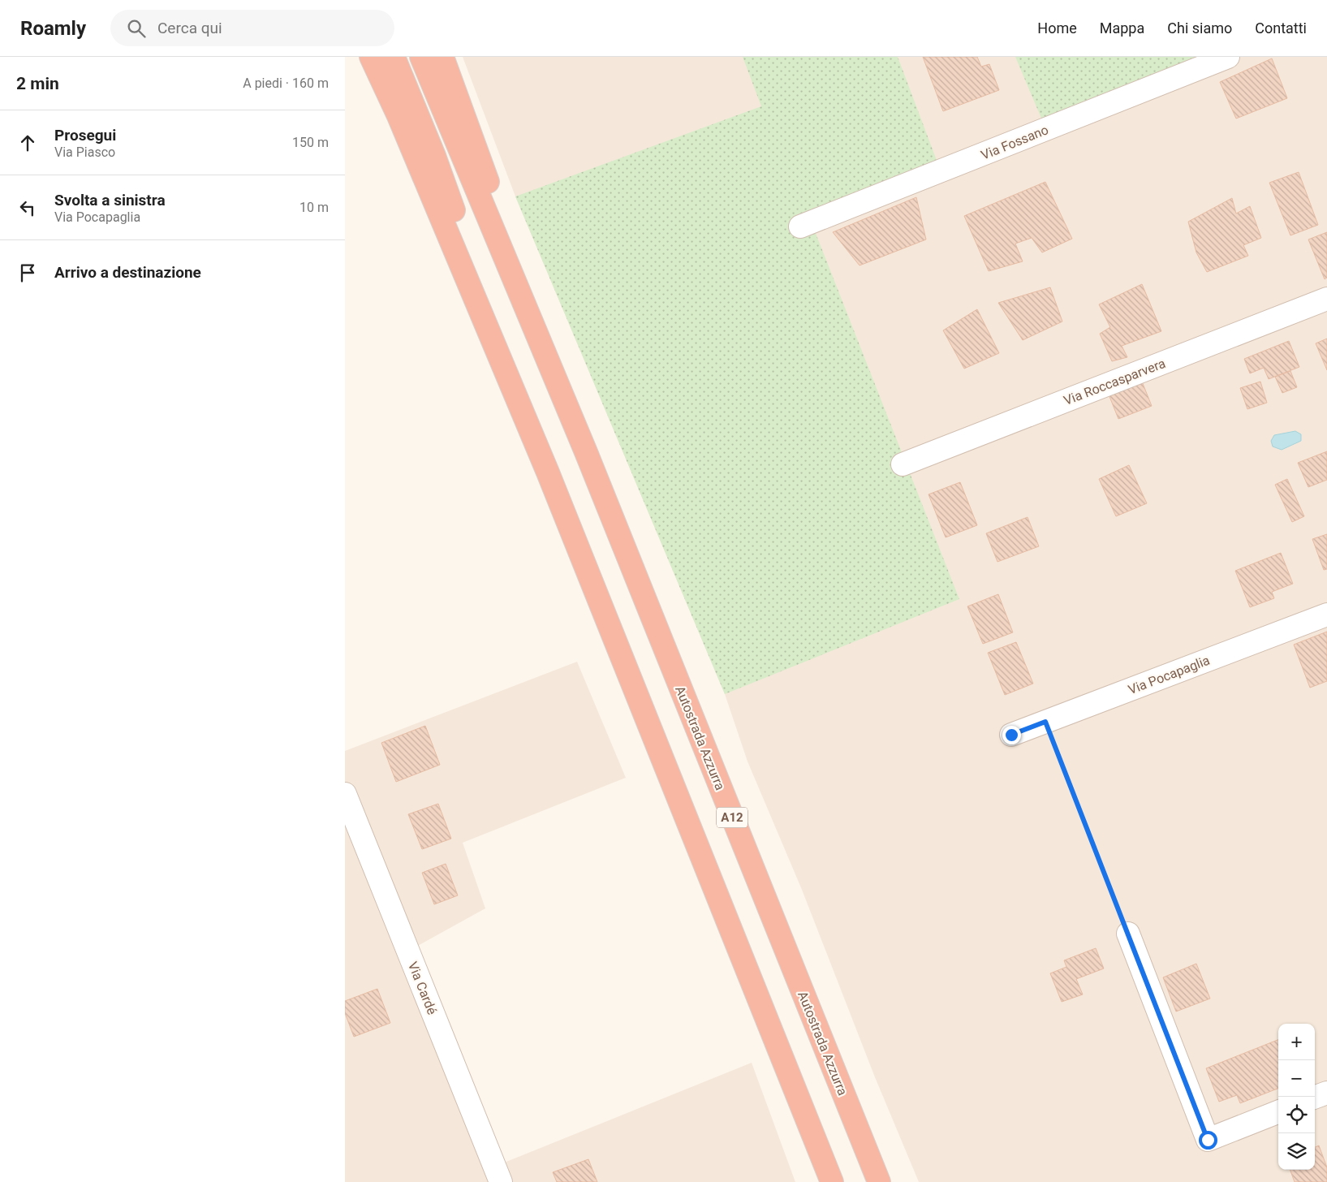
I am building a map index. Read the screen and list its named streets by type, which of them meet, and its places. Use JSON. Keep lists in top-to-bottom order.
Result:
{
  "streets": {
    "highway": ["Autostrada Azzurra", "A12"],
    "street": [
      "Via Fossano",
      "Via Roccasparvera",
      "Via Pocapaglia",
      "Via Cardé"
    ]
  },
  "page": {
    "header": "Roamly",
    "search": "Cerca qui",
    "nav": [
      "Home",
      "Mappa",
      "Chi siamo",
      "Contatti"
    ],
    "heading": ["2 min", "A piedi · 160 m"],
    "list": [
      ["Prosegui", "Via Piasco", "150 m"],
      ["Svolta a sinistra", "Via Pocapaglia", "10 m"],
      "Arrivo a destinazione"
    ],
    "map_buttons": ["+", "−"]
  }
}
